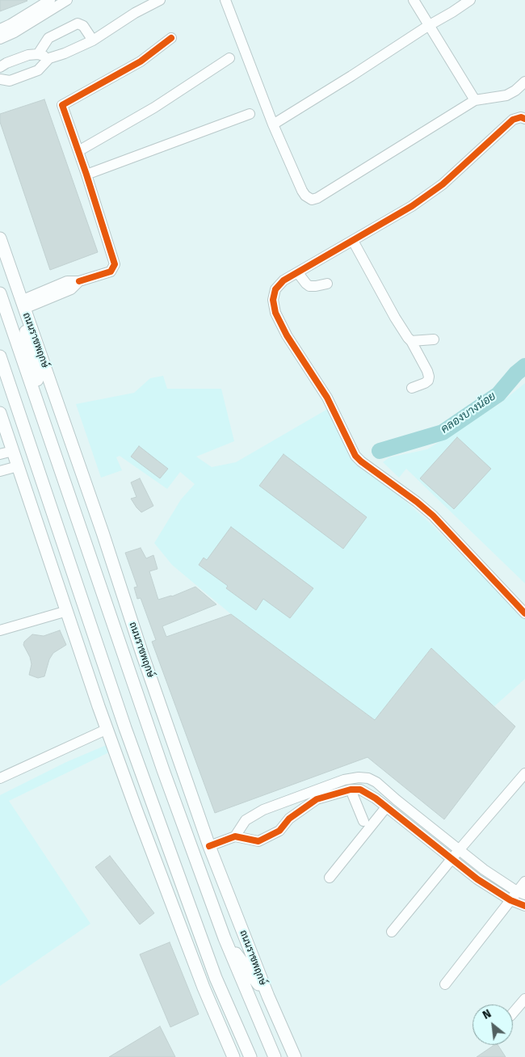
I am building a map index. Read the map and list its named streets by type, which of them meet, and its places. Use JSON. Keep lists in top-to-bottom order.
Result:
{
  "streets": {
    "main road": ["ถนนราชพฤกษ์"]
  },
  "water": ["คลองบางน้อย"],
  "north": "top left"
}
